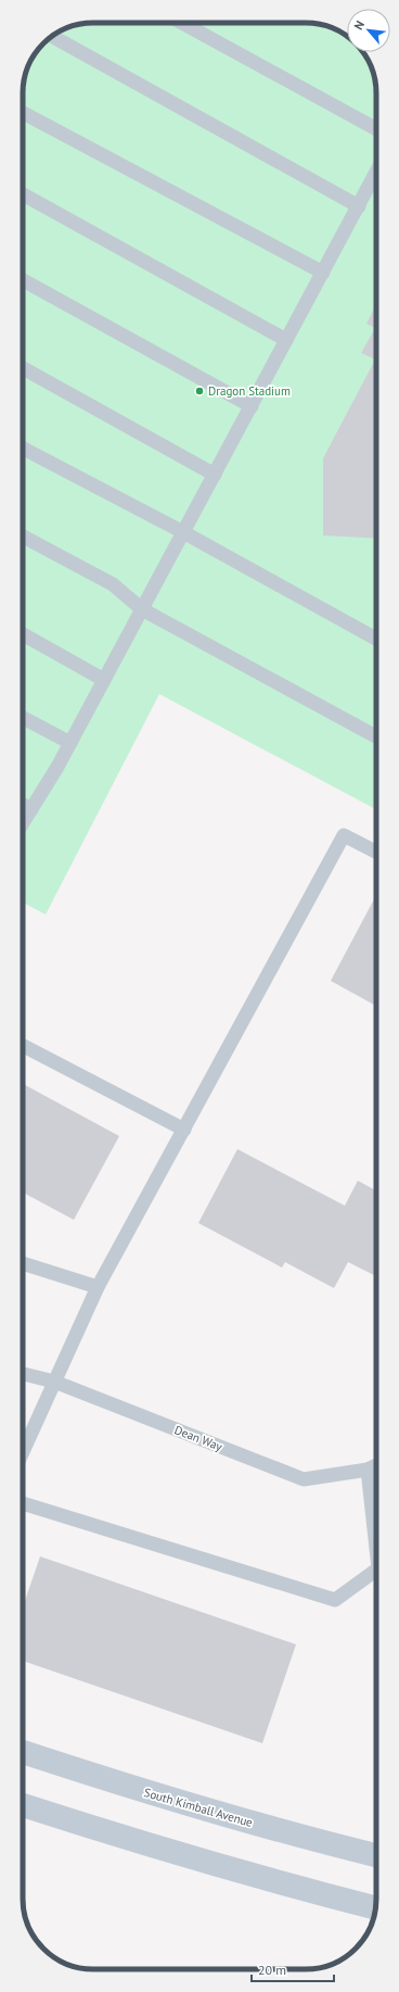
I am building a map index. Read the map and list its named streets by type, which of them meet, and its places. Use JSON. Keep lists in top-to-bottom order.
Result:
{
  "streets": {
    "main road": ["South Kimball Avenue"],
    "lane": ["Dean Way"]
  },
  "places": ["Dragon Stadium"],
  "scale_bar": "20 m",
  "north": "top left"
}
